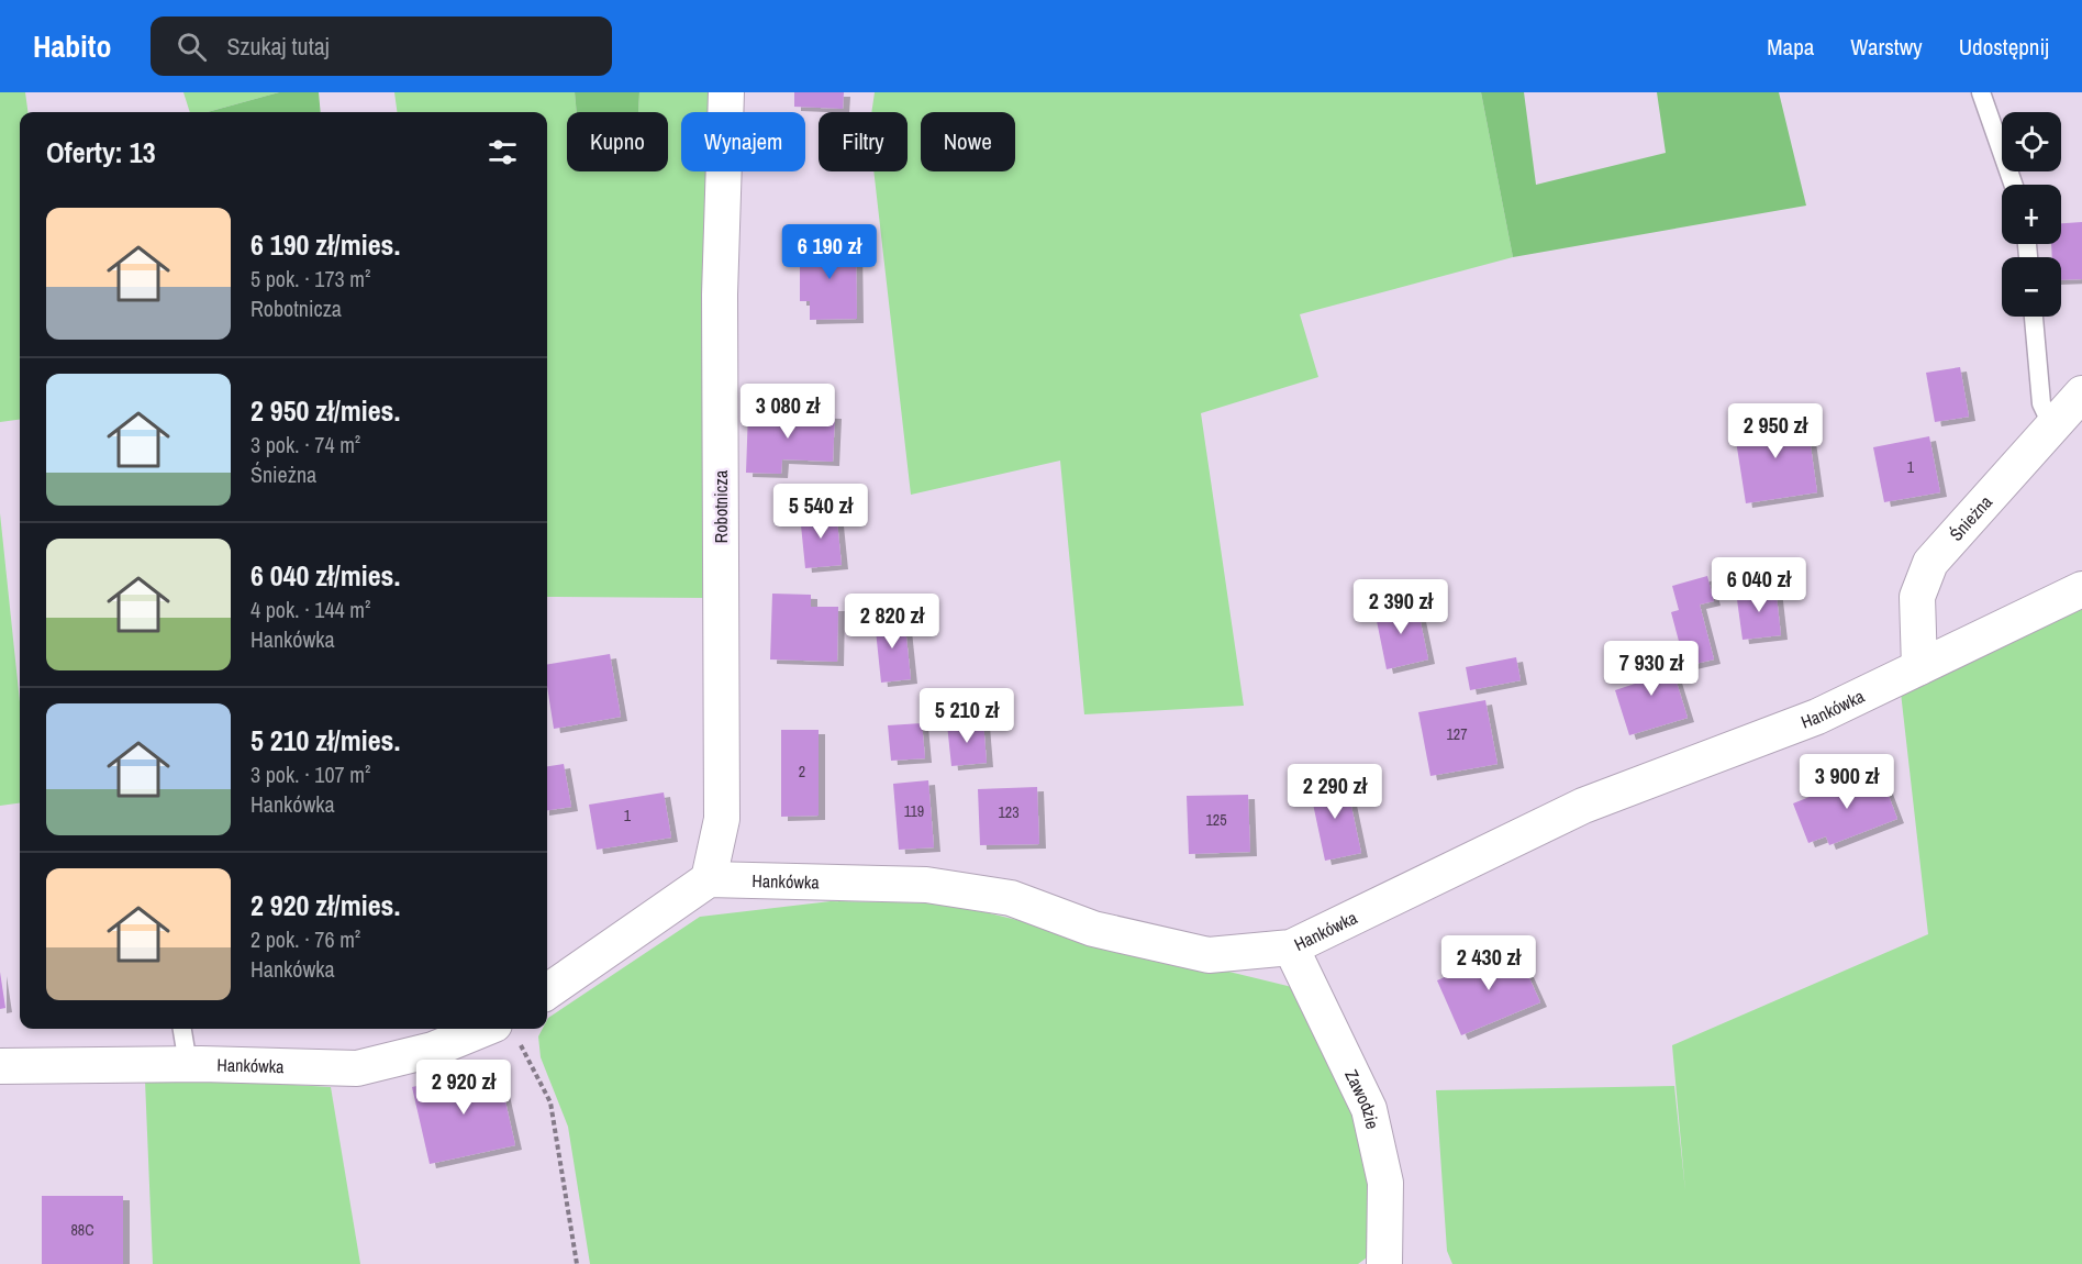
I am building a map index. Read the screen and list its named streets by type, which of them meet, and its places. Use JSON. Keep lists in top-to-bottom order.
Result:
{
  "streets": {
    "street": [
      "Robotnicza",
      "Śnieżna",
      "Hankówka",
      "Zawodzie"
    ]
  },
  "crossings": [
    ["Robotnicza", "Hankówka"],
    ["Śnieżna", "Hankówka"],
    ["Hankówka", "Zawodzie"]
  ],
  "house_numbers": [
    "1",
    "127",
    "2",
    "119",
    "123",
    "1",
    "125",
    "88C"
  ],
  "page": {
    "header": "Habito",
    "search": "Szukaj tutaj",
    "nav": ["Mapa", "Warstwy", "Udostępnij"],
    "map_buttons": ["+", "−"],
    "chip": [
      "Kupno",
      "Wynajem",
      "Filtry",
      "Nowe"
    ],
    "heading": "Oferty: 13",
    "list": [
      {
        "name": "6 190 zł/mies.",
        "note": "5 pok. · 173 m² · Robotnicza"
      },
      {
        "name": "2 950 zł/mies.",
        "note": "3 pok. · 74 m² · Śnieżna"
      },
      {
        "name": "6 040 zł/mies.",
        "note": "4 pok. · 144 m² · Hankówka"
      },
      {
        "name": "5 210 zł/mies.",
        "note": "3 pok. · 107 m² · Hankówka"
      },
      {
        "name": "2 920 zł/mies.",
        "note": "2 pok. · 76 m² · Hankówka"
      }
    ],
    "price": [
      "6 190 zł",
      "3 080 zł",
      "2 950 zł",
      "5 540 zł",
      "6 040 zł",
      "2 390 zł",
      "2 820 zł",
      "7 930 zł",
      "5 210 zł",
      "3 900 zł",
      "2 290 zł",
      "2 430 zł",
      "2 920 zł"
    ]
  }
}
